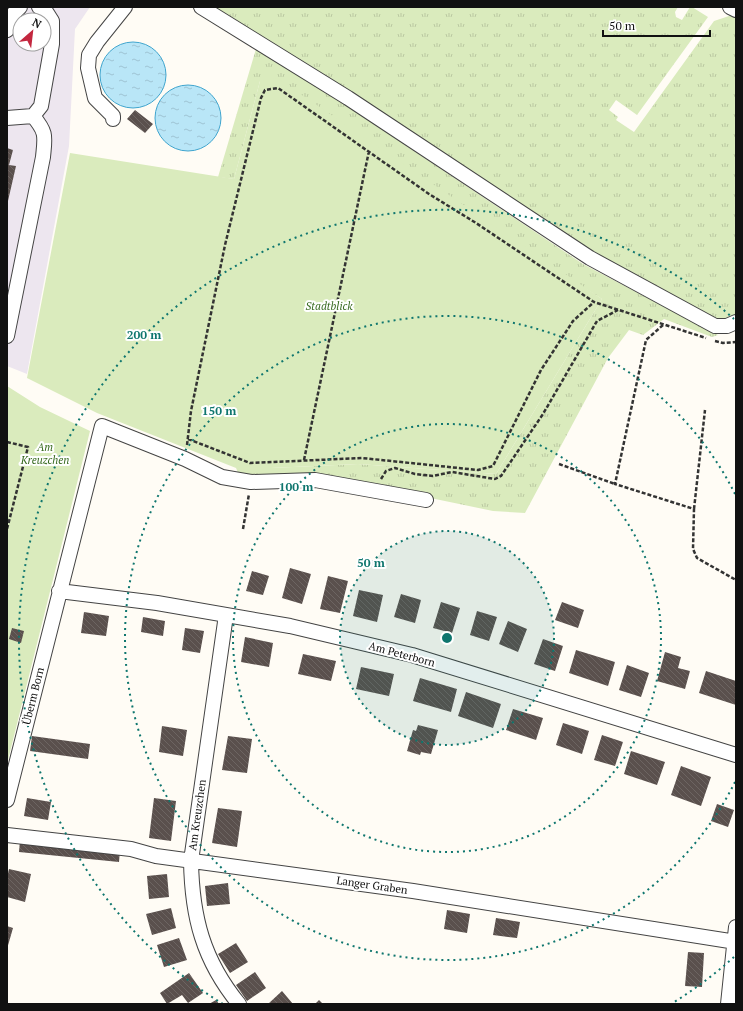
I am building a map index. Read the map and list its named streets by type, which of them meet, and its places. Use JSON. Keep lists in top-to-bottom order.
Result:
{
  "streets": {
    "street": [
      "Am Peterborn",
      "Überm Born",
      "Am Kreuzchen",
      "Langer Graben"
    ]
  },
  "crossings": [
    ["Am Peterborn", "Überm Born"],
    ["Am Peterborn", "Am Kreuzchen"],
    ["Am Kreuzchen", "Langer Graben"]
  ],
  "parks": ["Stadtblick", "Am Kreuzchen"],
  "scale_bar": "50 m",
  "north": "top right",
  "rings": [
    "200 m",
    "150 m",
    "100 m",
    "50 m"
  ]
}
